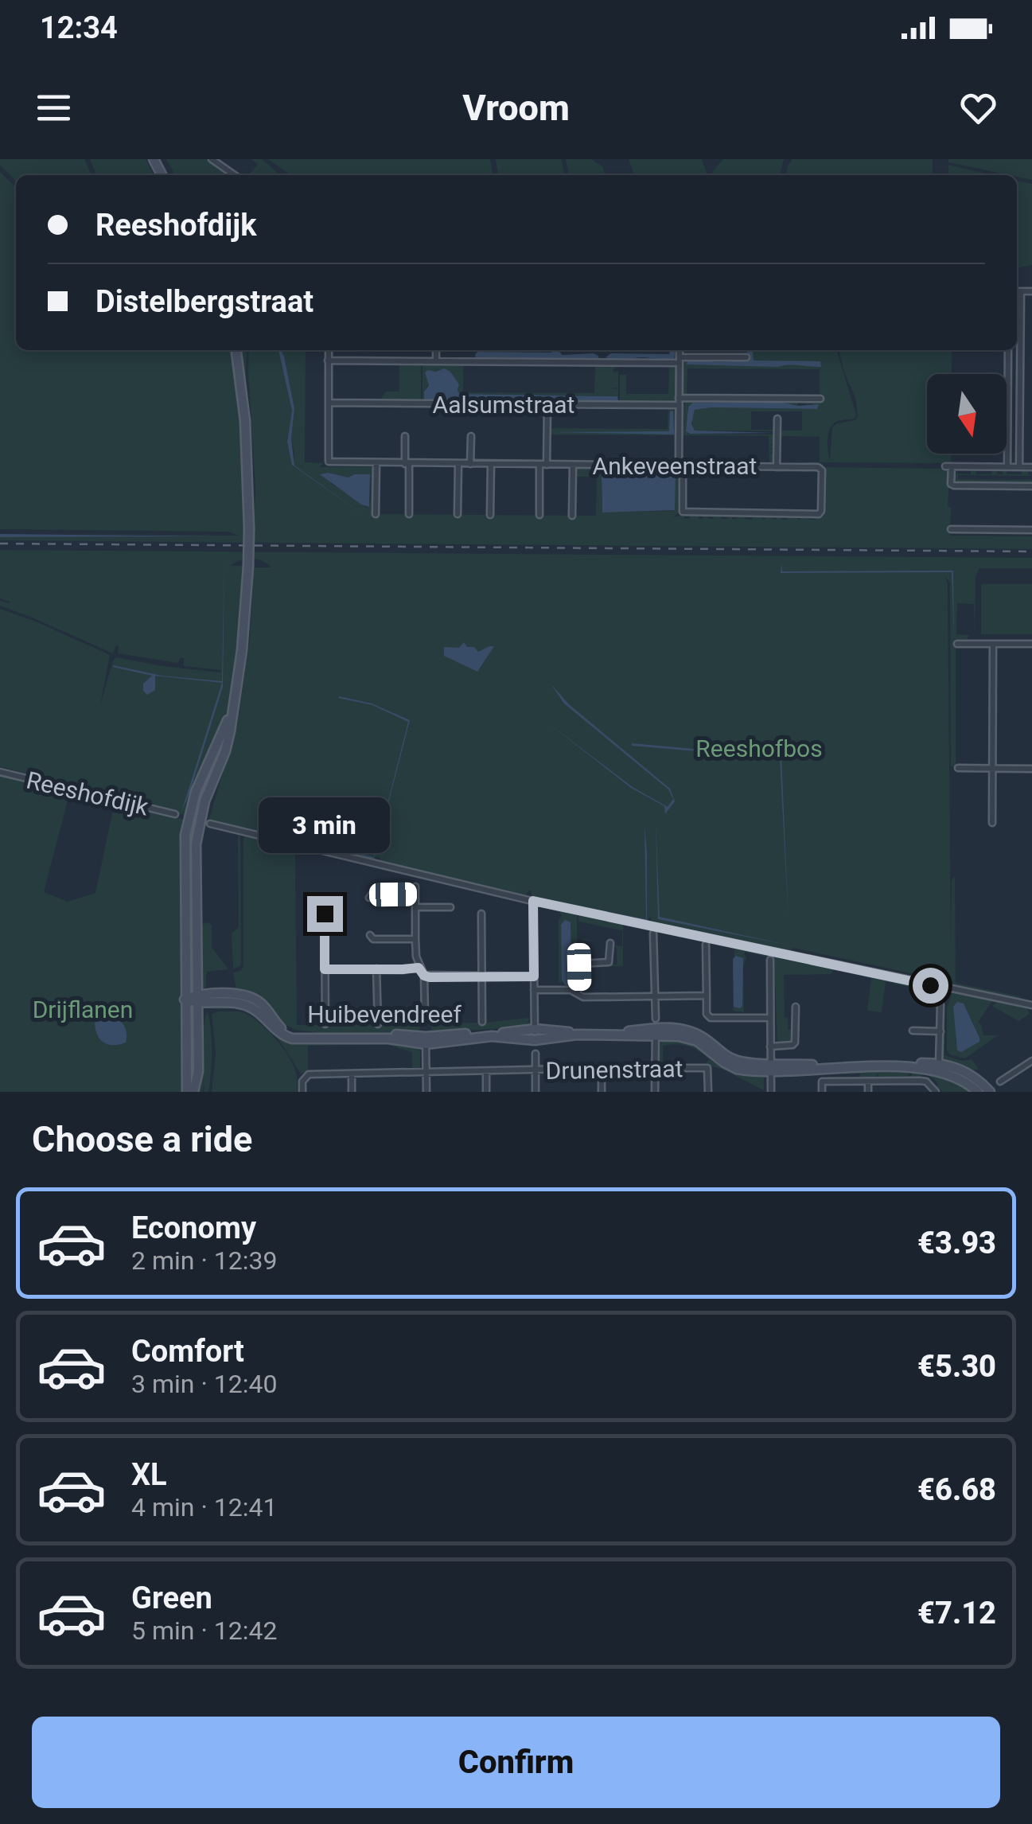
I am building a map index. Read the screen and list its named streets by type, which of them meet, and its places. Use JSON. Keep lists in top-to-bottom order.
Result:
{
  "streets": {
    "main road": ["Huibevendreef"],
    "street": [
      "Aalsumstraat",
      "Ankeveenstraat",
      "Reeshofdijk",
      "Drunenstraat"
    ]
  },
  "crossings": [
    ["Aalsumstraat", "Ankeveenstraat"]
  ],
  "parks": ["Reeshofbos", "Drijflanen"],
  "north": "bottom",
  "page": {
    "status": "12:34",
    "header": "Vroom",
    "banner": ["Reeshofdijk", "Distelbergstraat"],
    "bubble": "3 min",
    "heading": "Choose a ride",
    "list": [
      {
        "name": "Economy",
        "note": "2 min · 12:39",
        "value": "€3.93"
      },
      {
        "name": "Comfort",
        "note": "3 min · 12:40",
        "value": "€5.30"
      },
      {
        "name": "XL",
        "note": "4 min · 12:41",
        "value": "€6.68"
      },
      {
        "name": "Green",
        "note": "5 min · 12:42",
        "value": "€7.12"
      }
    ],
    "buttons": "Confirm"
  }
}
